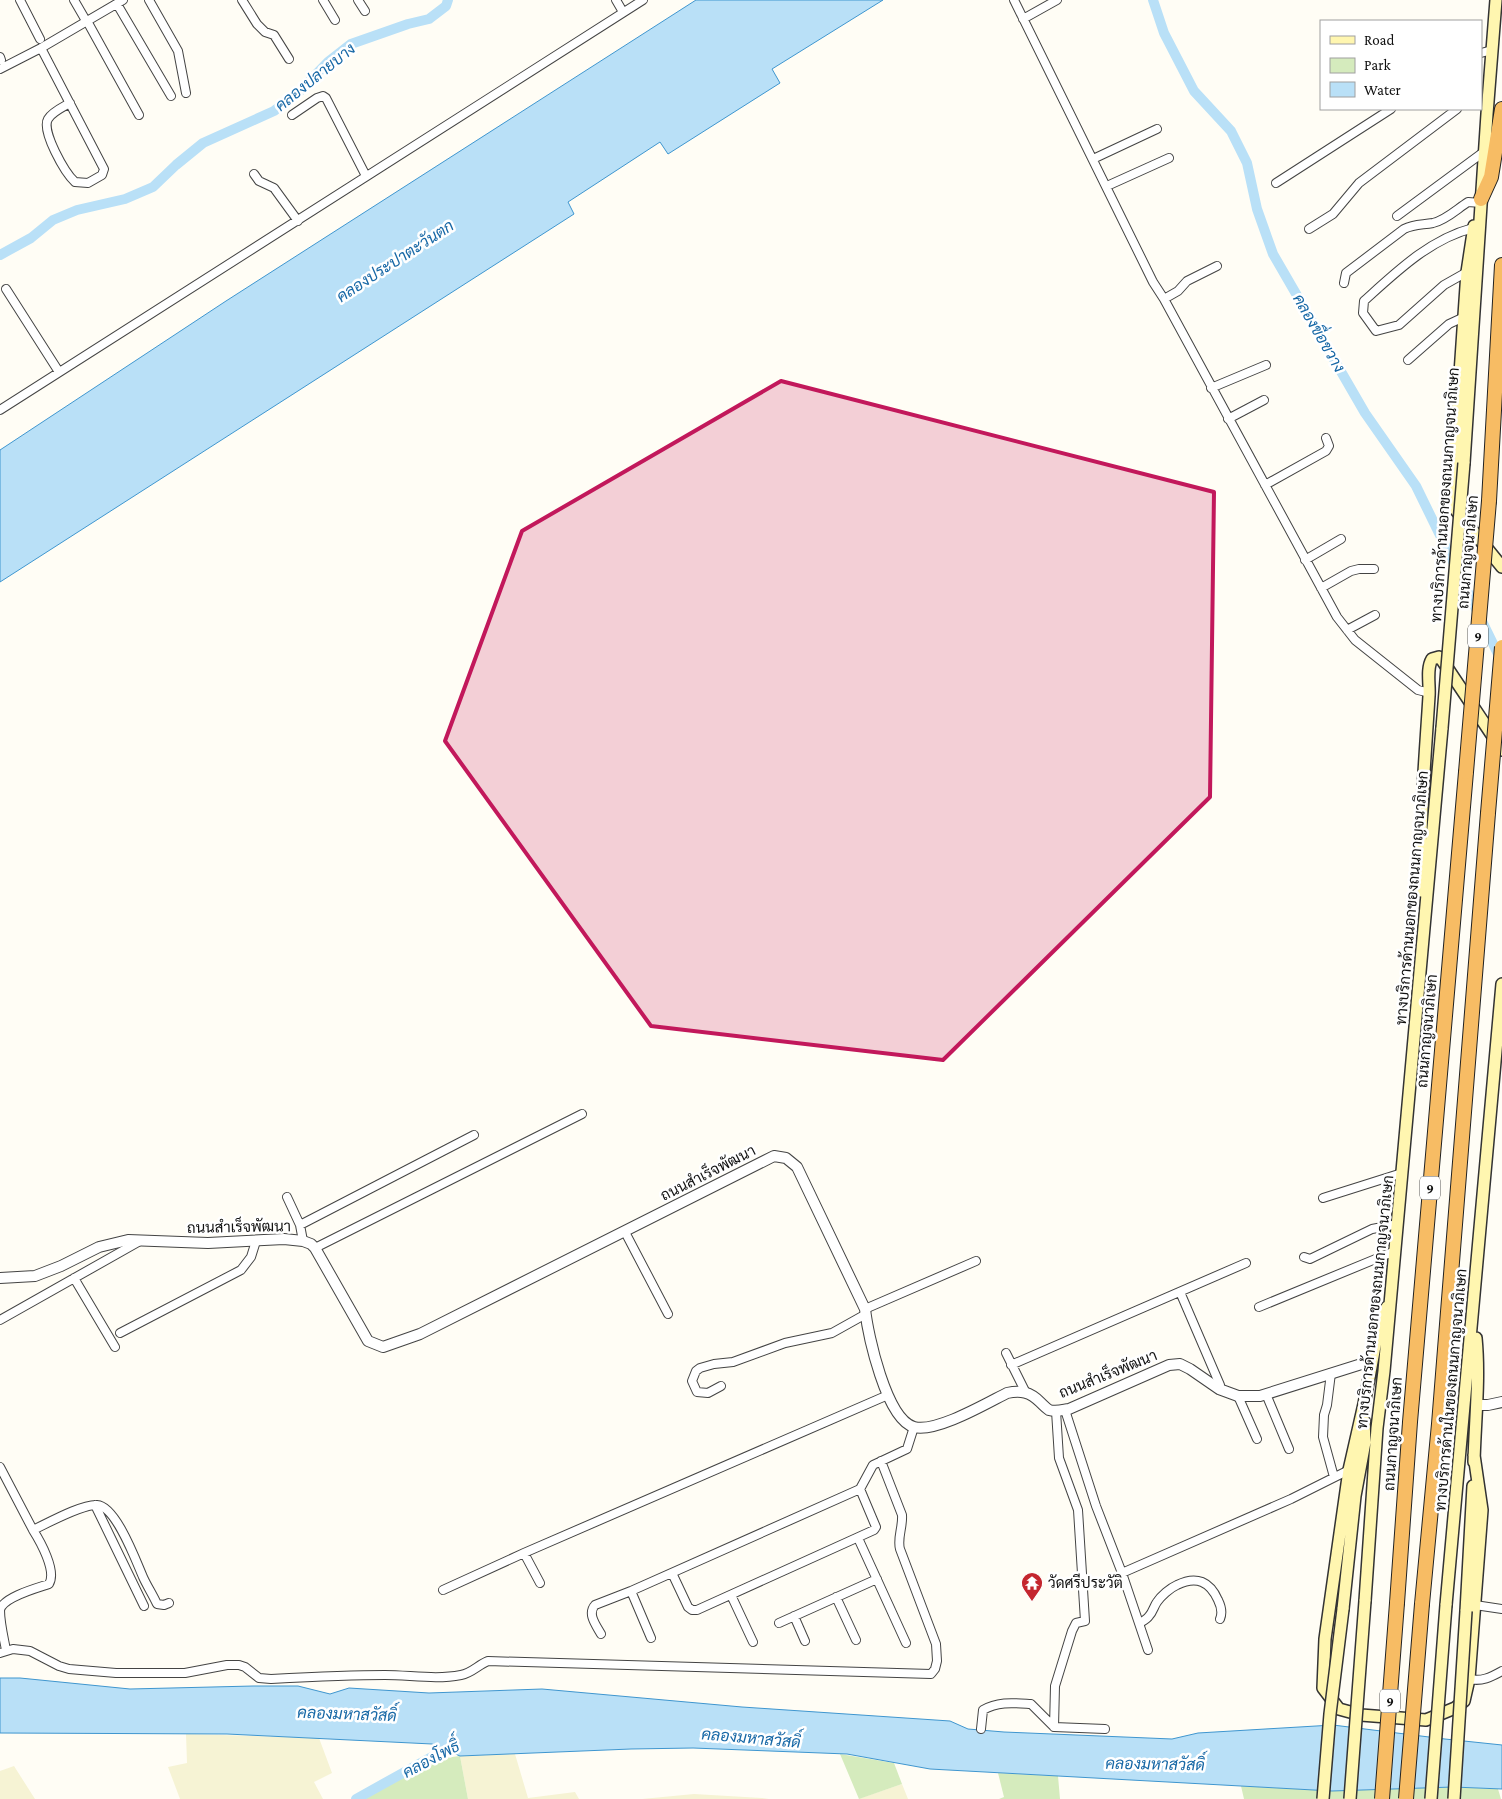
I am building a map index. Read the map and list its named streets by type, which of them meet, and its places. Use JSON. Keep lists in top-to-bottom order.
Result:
{
  "streets": {
    "highway": ["ถนนกาญจนาภิเษก", "9"],
    "main road": ["ทางบริการด้านนอกของถนนกาญจนาภิเษก", "ทางบริการด้านในของถนนกาญจนาภิเษก"],
    "street": ["ถนนสำเร็จพัฒนา"]
  },
  "water": [
    "คลองปลายบาง",
    "คลองประปาตะวันตก",
    "คลองขื่อขวาง",
    "คลองมหาสวัสดิ์",
    "คลองโพธิ์"
  ],
  "places": {
    "temple": ["วัดศรีประวัติ"]
  },
  "legend": ["Road", "Park", "Water"]
}
